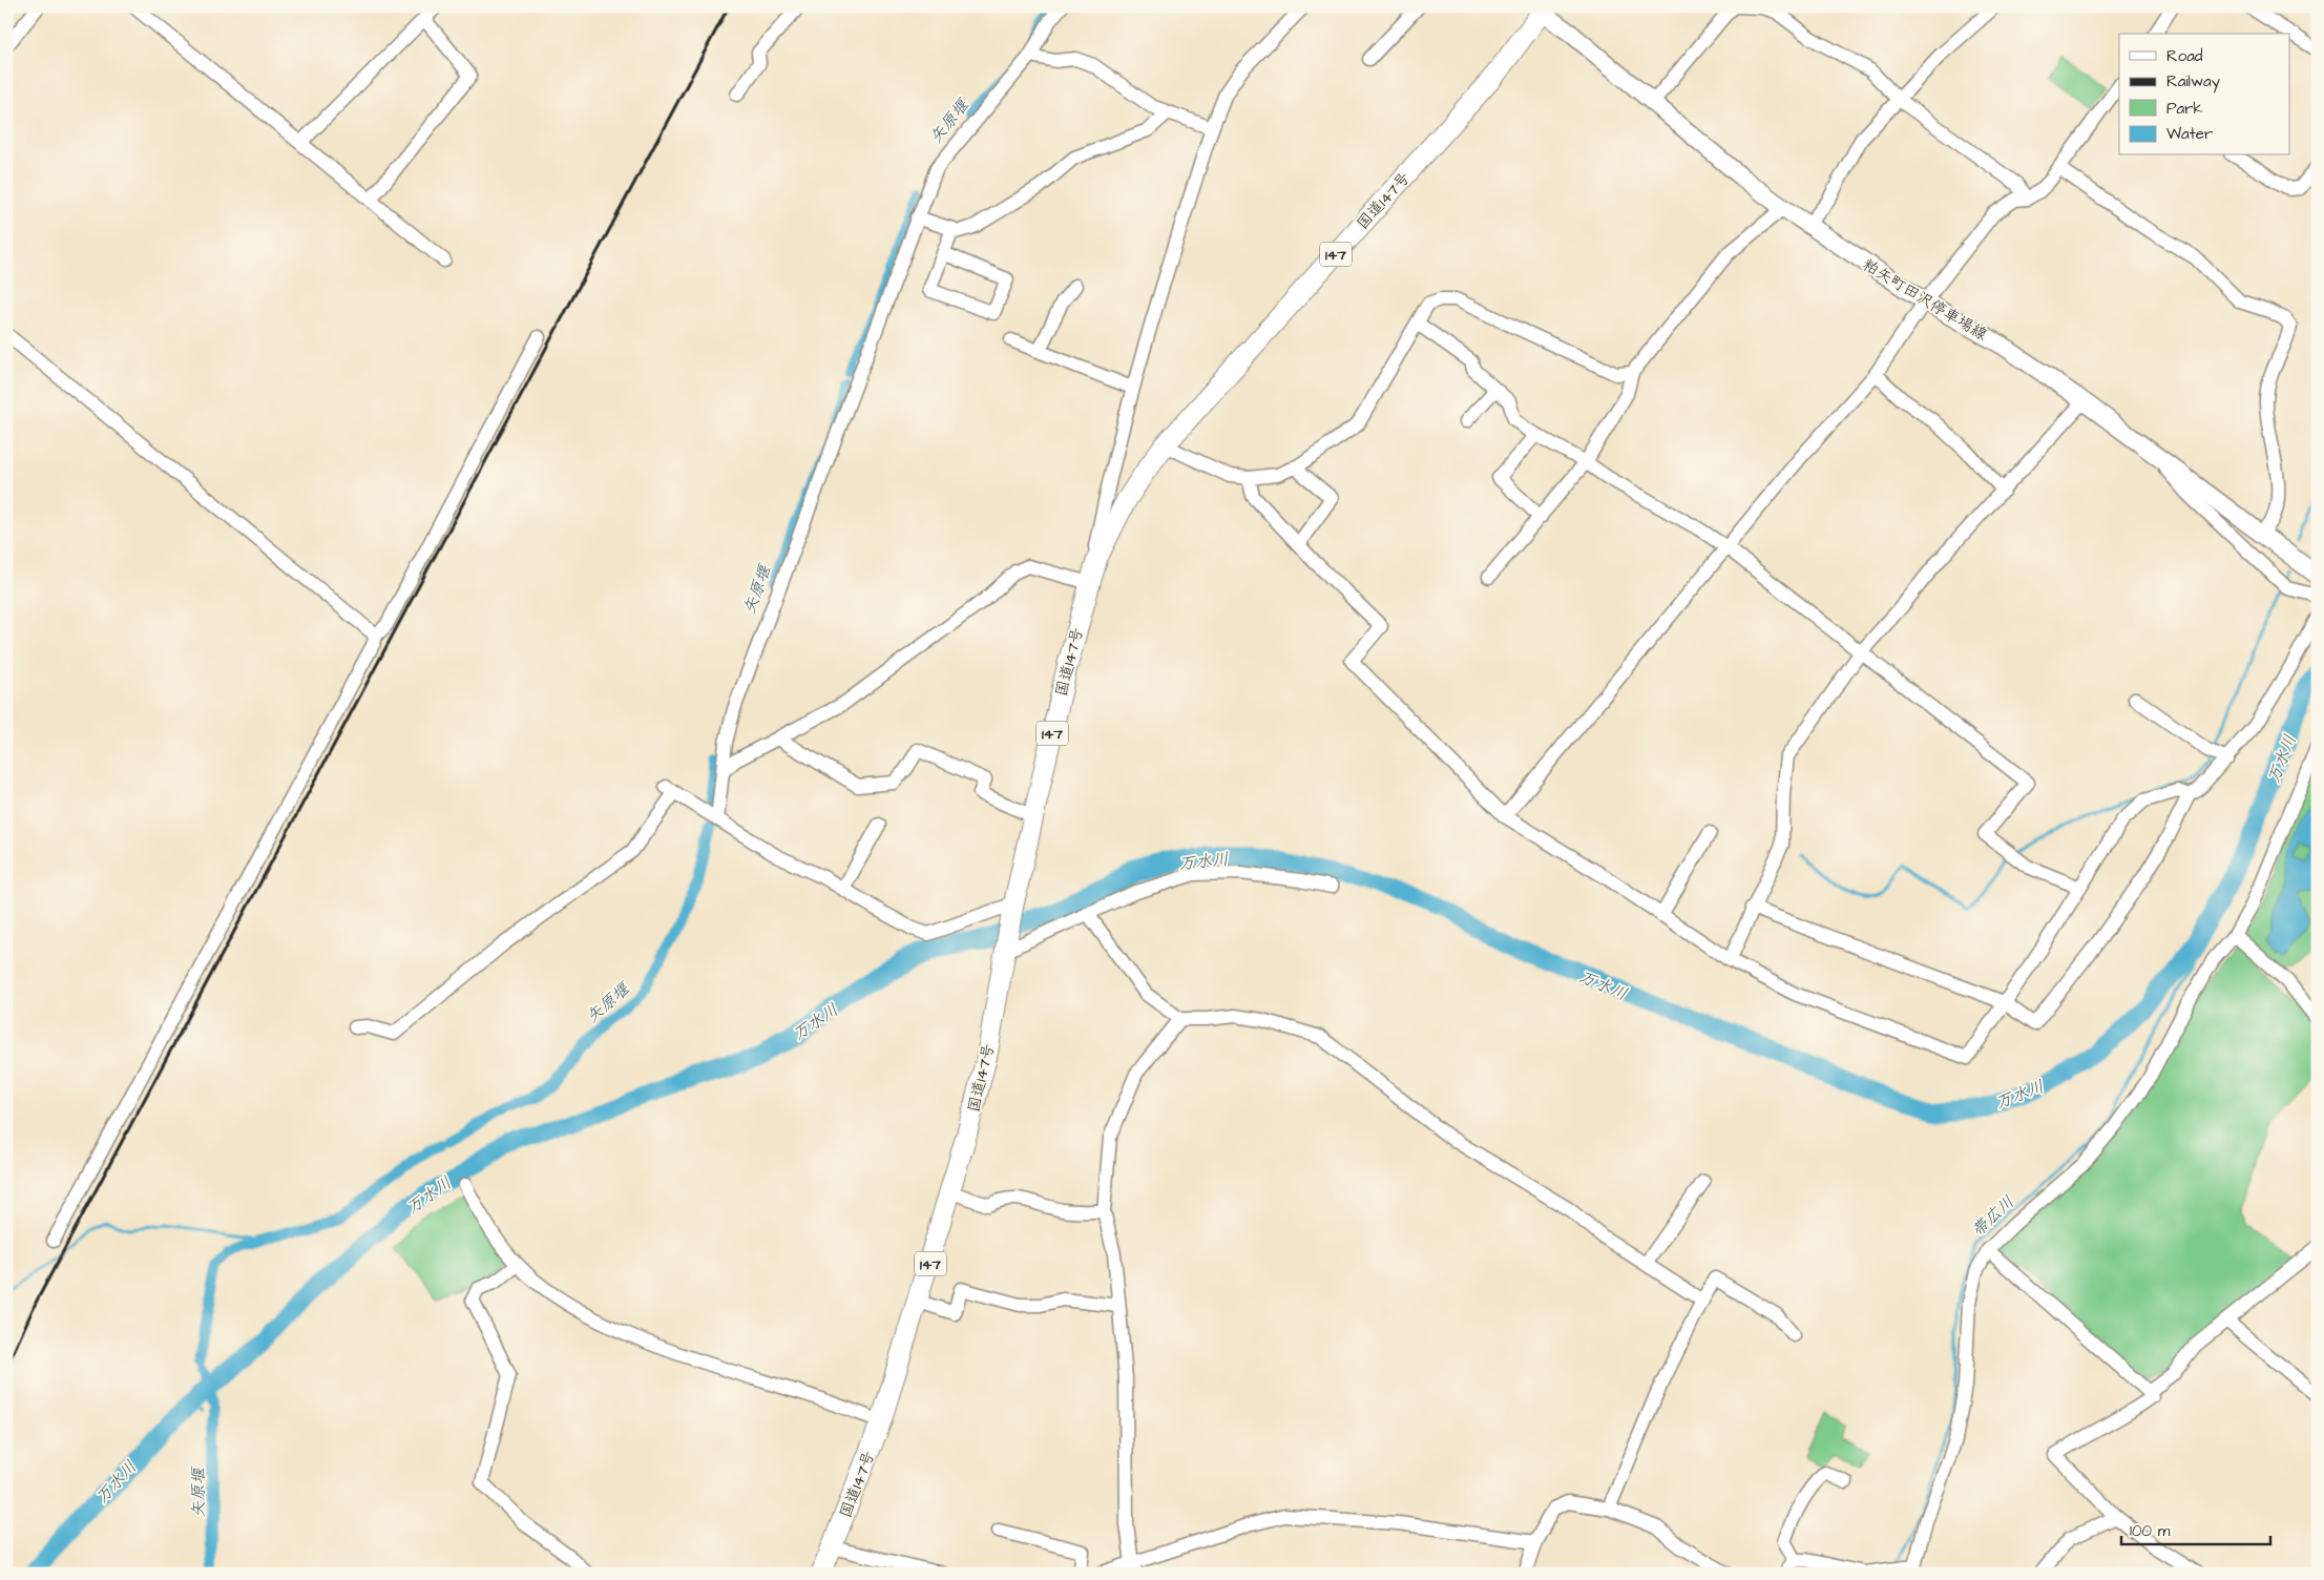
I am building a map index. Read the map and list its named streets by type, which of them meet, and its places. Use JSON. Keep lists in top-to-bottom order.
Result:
{
  "streets": {
    "highway": ["国道147号", "147"],
    "main road": ["粕矢町田沢停車場線"]
  },
  "crossings": [
    ["国道147号", "粕矢町田沢停車場線"]
  ],
  "water": ["矢原堰", "万水川", "帯広川"],
  "legend": [
    "Road",
    "Railway",
    "Park",
    "Water"
  ],
  "scale_bar": "100 m"
}
